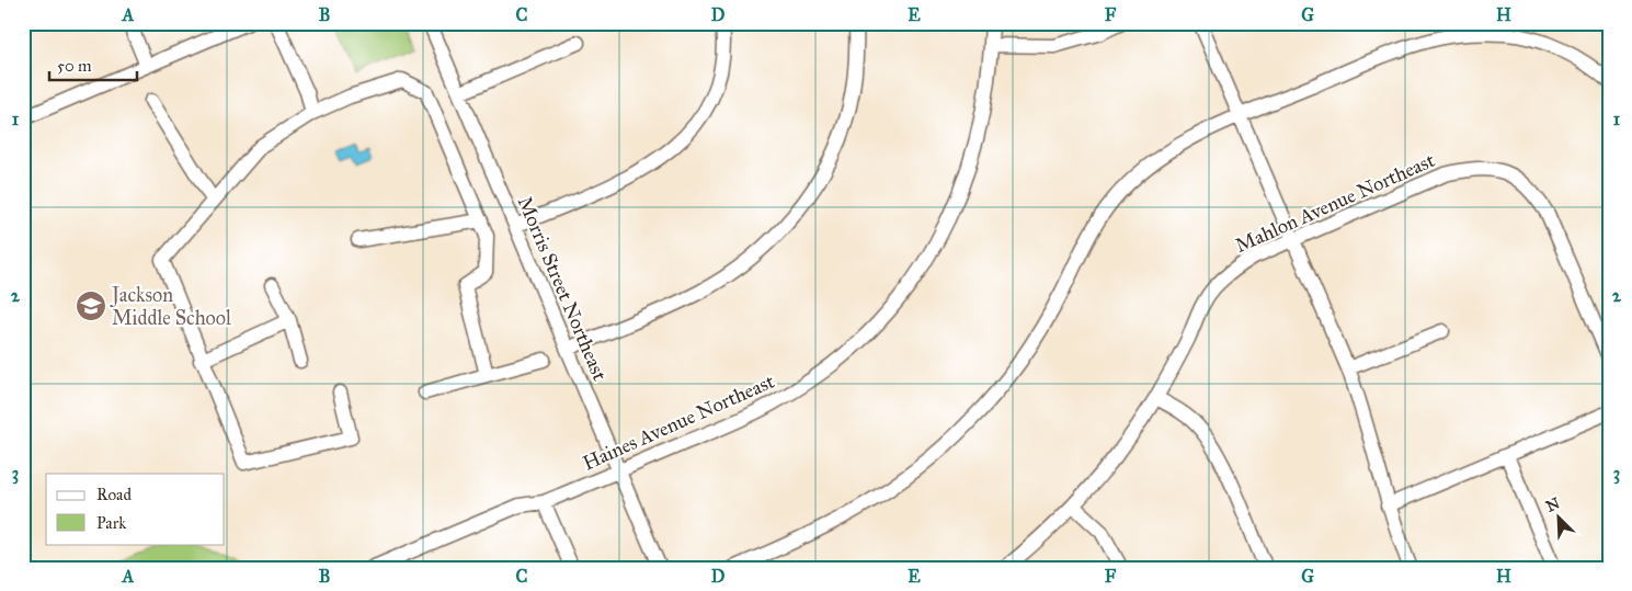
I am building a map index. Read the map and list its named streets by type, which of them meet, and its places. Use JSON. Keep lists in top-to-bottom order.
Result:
{
  "streets": {
    "street": ["Mahlon Avenue Northeast", "Morris Street Northeast", "Haines Avenue Northeast"]
  },
  "crossings": [
    ["Morris Street Northeast", "Haines Avenue Northeast"]
  ],
  "places": {
    "school or university": ["Jackson Middle School"]
  },
  "legend": ["Road", "Park"],
  "scale_bar": "50 m",
  "north": "top left",
  "grid": {
    "columns": [
      "A",
      "B",
      "C",
      "D",
      "E",
      "F",
      "G",
      "H"
    ],
    "rows": ["1", "2", "3"]
  }
}
